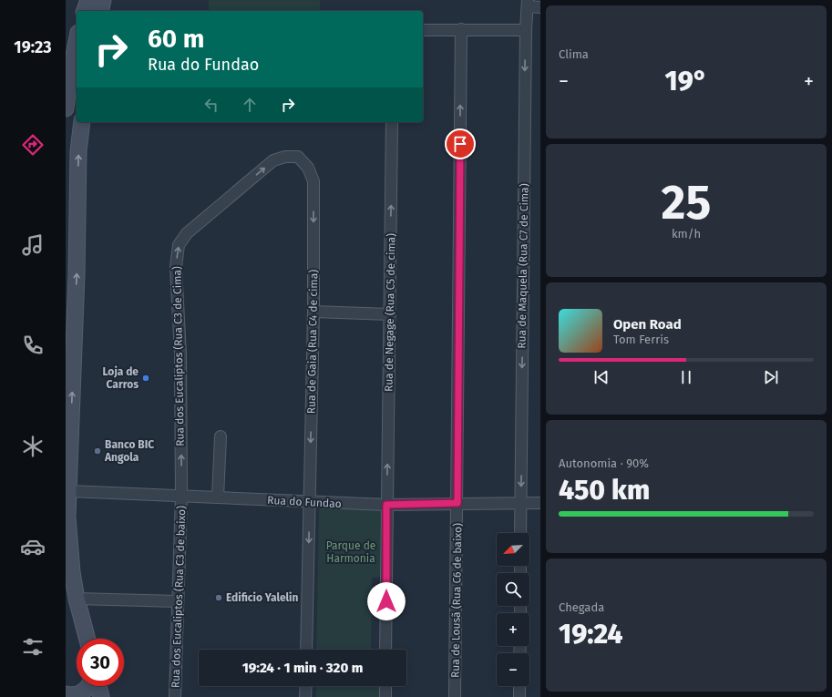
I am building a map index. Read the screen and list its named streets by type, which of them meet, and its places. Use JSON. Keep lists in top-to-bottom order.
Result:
{
  "streets": {
    "street": [
      "Rua de Maquela (Rua C7 de Cima)",
      "Rua de Negage (Rua C5 de cima)",
      "Rua de Gaia (Rua C4 de cima)",
      "Rua dos Eucaliptos (Rua C3 de Cima)",
      "Rua do Fundao",
      "Rua dos Eucaliptos (Rua C3 de baixo)",
      "Rua de Lousã (Rua C6 de baixo)"
    ]
  },
  "crossings": [
    ["Rua de Maquela (Rua C7 de Cima)", "Rua do Fundao"],
    ["Rua de Negage (Rua C5 de cima)", "Rua do Fundao"],
    ["Rua de Gaia (Rua C4 de cima)", "Rua dos Eucaliptos (Rua C3 de Cima)"],
    ["Rua de Gaia (Rua C4 de cima)", "Rua do Fundao"],
    ["Rua dos Eucaliptos (Rua C3 de Cima)", "Rua do Fundao"],
    ["Rua dos Eucaliptos (Rua C3 de Cima)", "Rua dos Eucaliptos (Rua C3 de baixo)"],
    ["Rua do Fundao", "Rua dos Eucaliptos (Rua C3 de baixo)"],
    ["Rua do Fundao", "Rua de Lousã (Rua C6 de baixo)"]
  ],
  "one_way": [
    "Rua de Maquela (Rua C7 de Cima)",
    "Rua de Negage (Rua C5 de cima)",
    "Rua de Gaia (Rua C4 de cima)",
    "Rua de Lousã (Rua C6 de baixo)"
  ],
  "parks": ["Parque de Harmonia"],
  "places": ["Loja de Carros", "Banco BIC Angola", "Edificio Yalelin"],
  "north": "bottom left",
  "page": {
    "tabs": "19:23",
    "tile": [
      "Clima",
      ["25", "km/h"],
      ["Autonomia · 90%", "450 km"],
      ["Chegada", "19:24"]
    ],
    "turn": ["60 m", "Rua do Fundao"],
    "heat": ["−", "19°", "+"],
    "song": ["Open Road", "Tom Ferris"],
    "map_buttons": ["+", "−"],
    "limit": "30",
    "trip": "19:24 · 1 min · 320 m"
  }
}
